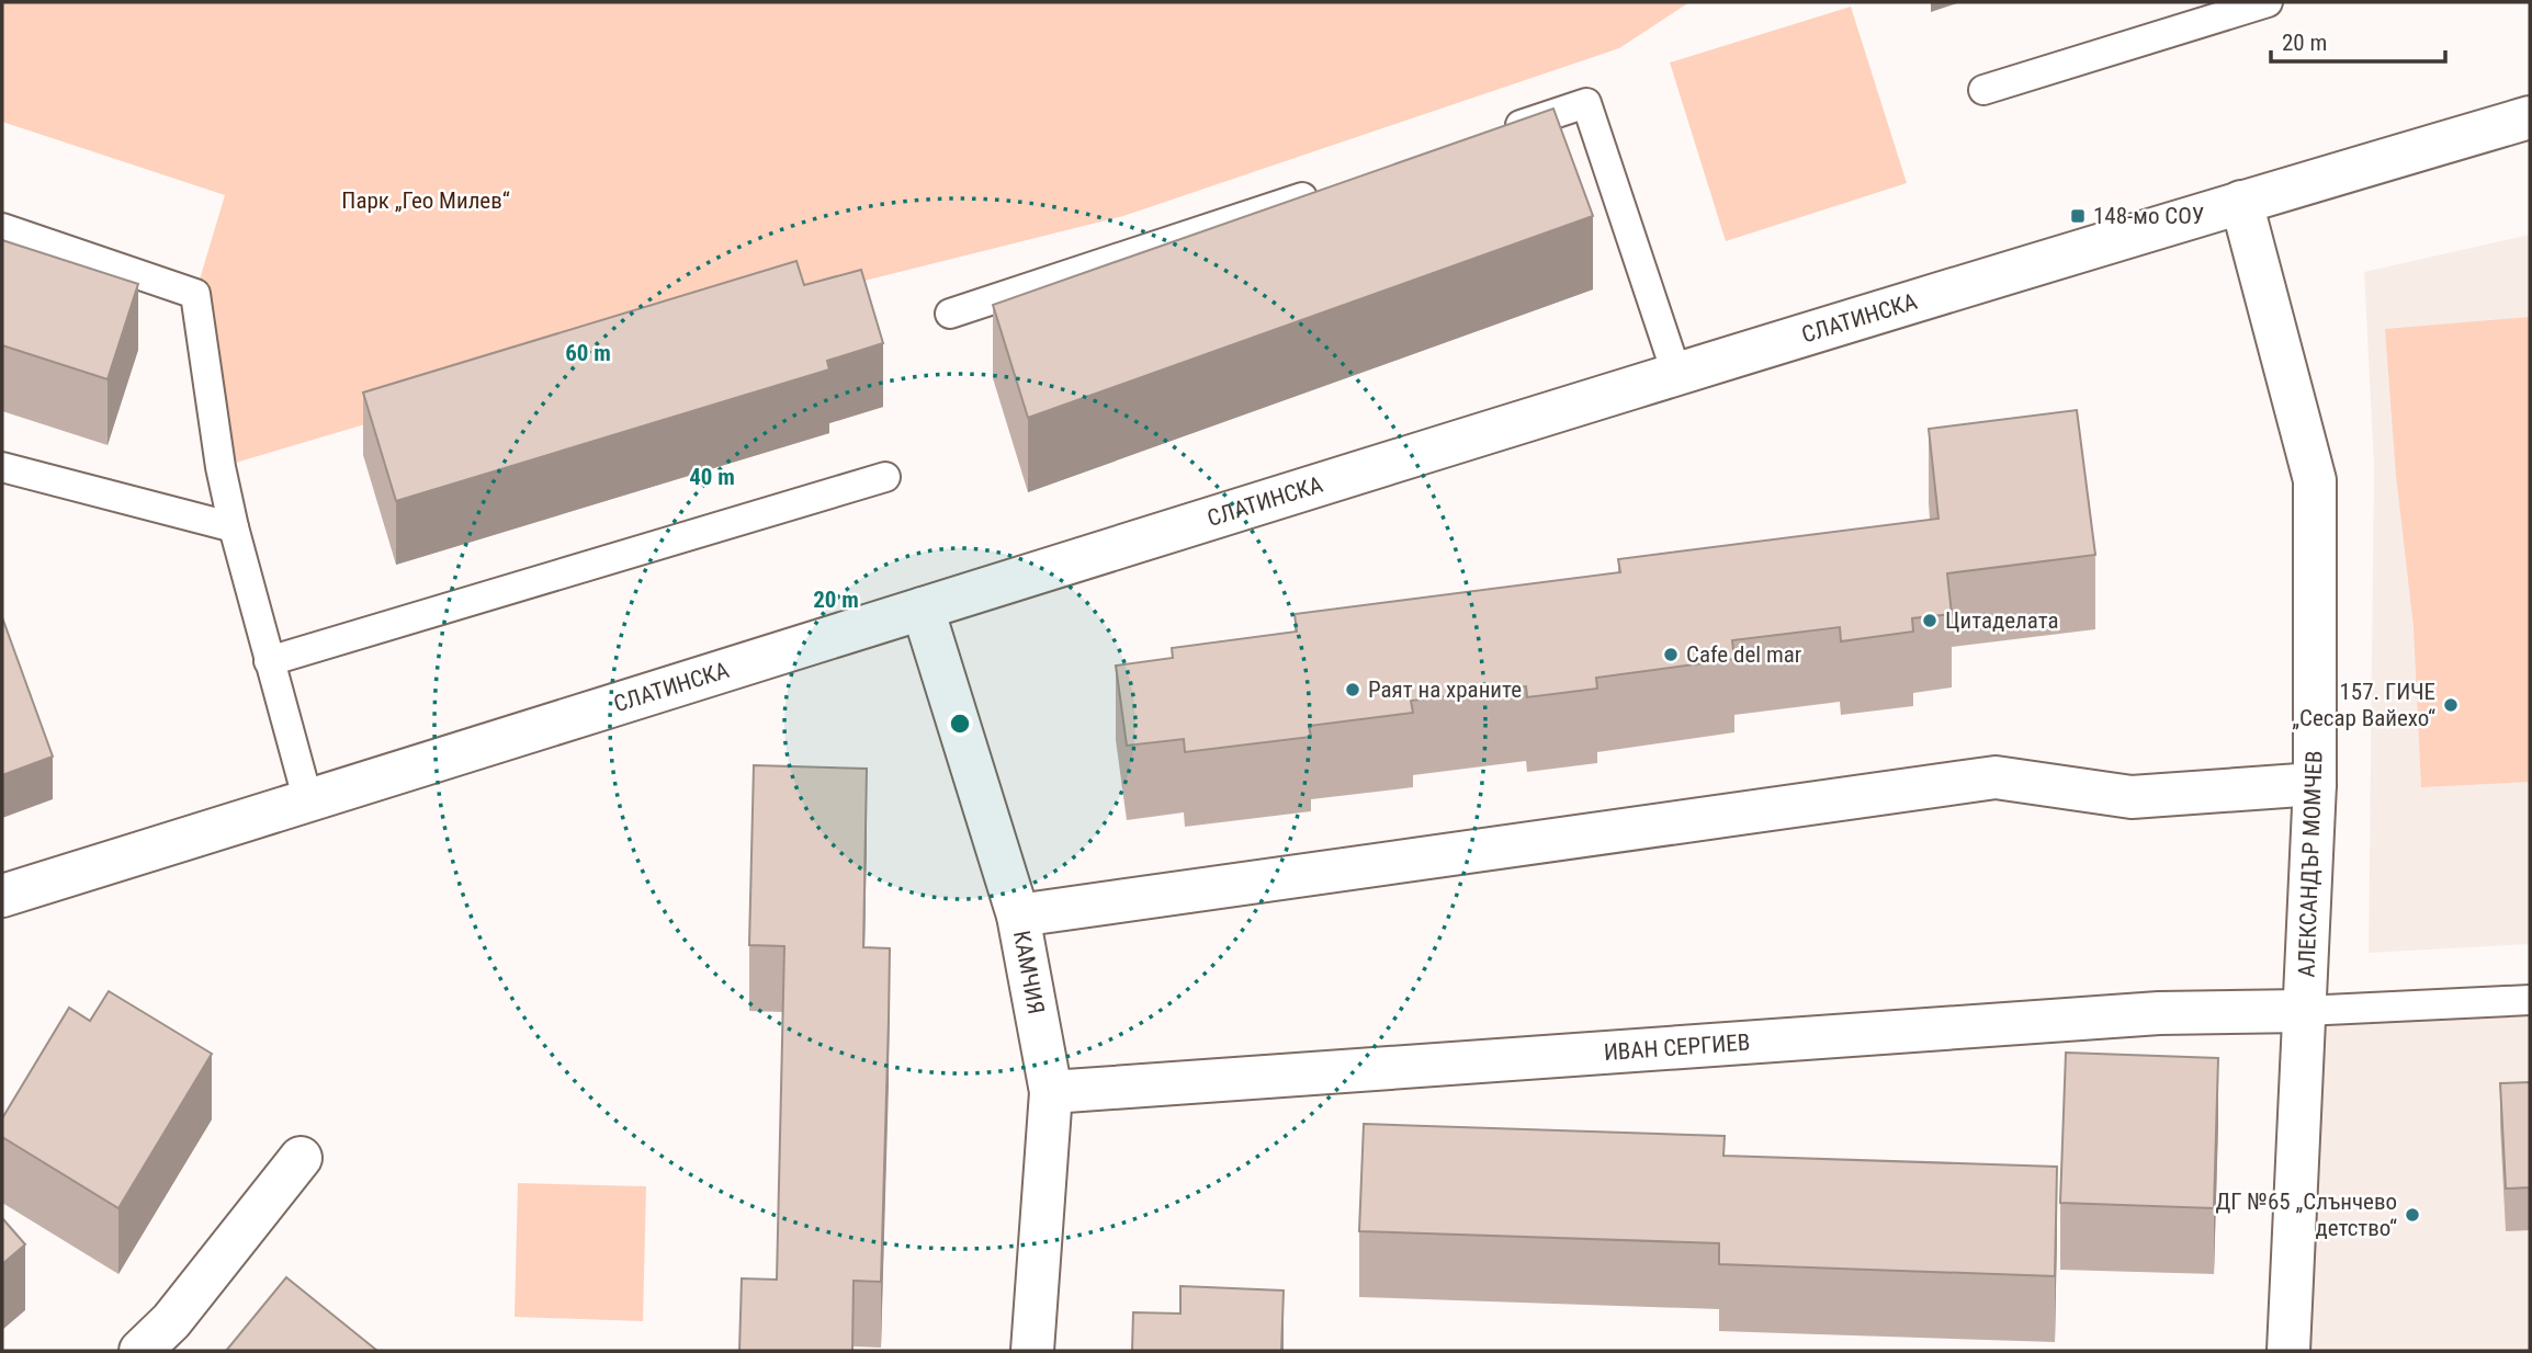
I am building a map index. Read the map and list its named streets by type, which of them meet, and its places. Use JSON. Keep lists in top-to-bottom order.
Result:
{
  "streets": {
    "street": [
      "СЛАТИНСКА",
      "АЛЕКСАНДЪР МОМЧЕВ",
      "КАМЧИЯ",
      "ИВАН СЕРГИЕВ"
    ]
  },
  "crossings": [
    ["СЛАТИНСКА", "АЛЕКСАНДЪР МОМЧЕВ"],
    ["СЛАТИНСКА", "КАМЧИЯ"],
    ["АЛЕКСАНДЪР МОМЧЕВ", "ИВАН СЕРГИЕВ"],
    ["КАМЧИЯ", "ИВАН СЕРГИЕВ"]
  ],
  "parks": ["Парк „Гео Милев“"],
  "places": {
    "transit": ["148-мо СОУ"],
    "other": [
      "Цитаделата",
      "Cafe del mar",
      "Раят на храните",
      "157. ГИЧЕ „Сесар Вайехо“",
      "ДГ №65 „Слънчево детство“"
    ]
  },
  "scale_bar": "20 m",
  "rings": ["60 m", "40 m", "20 m"]
}
